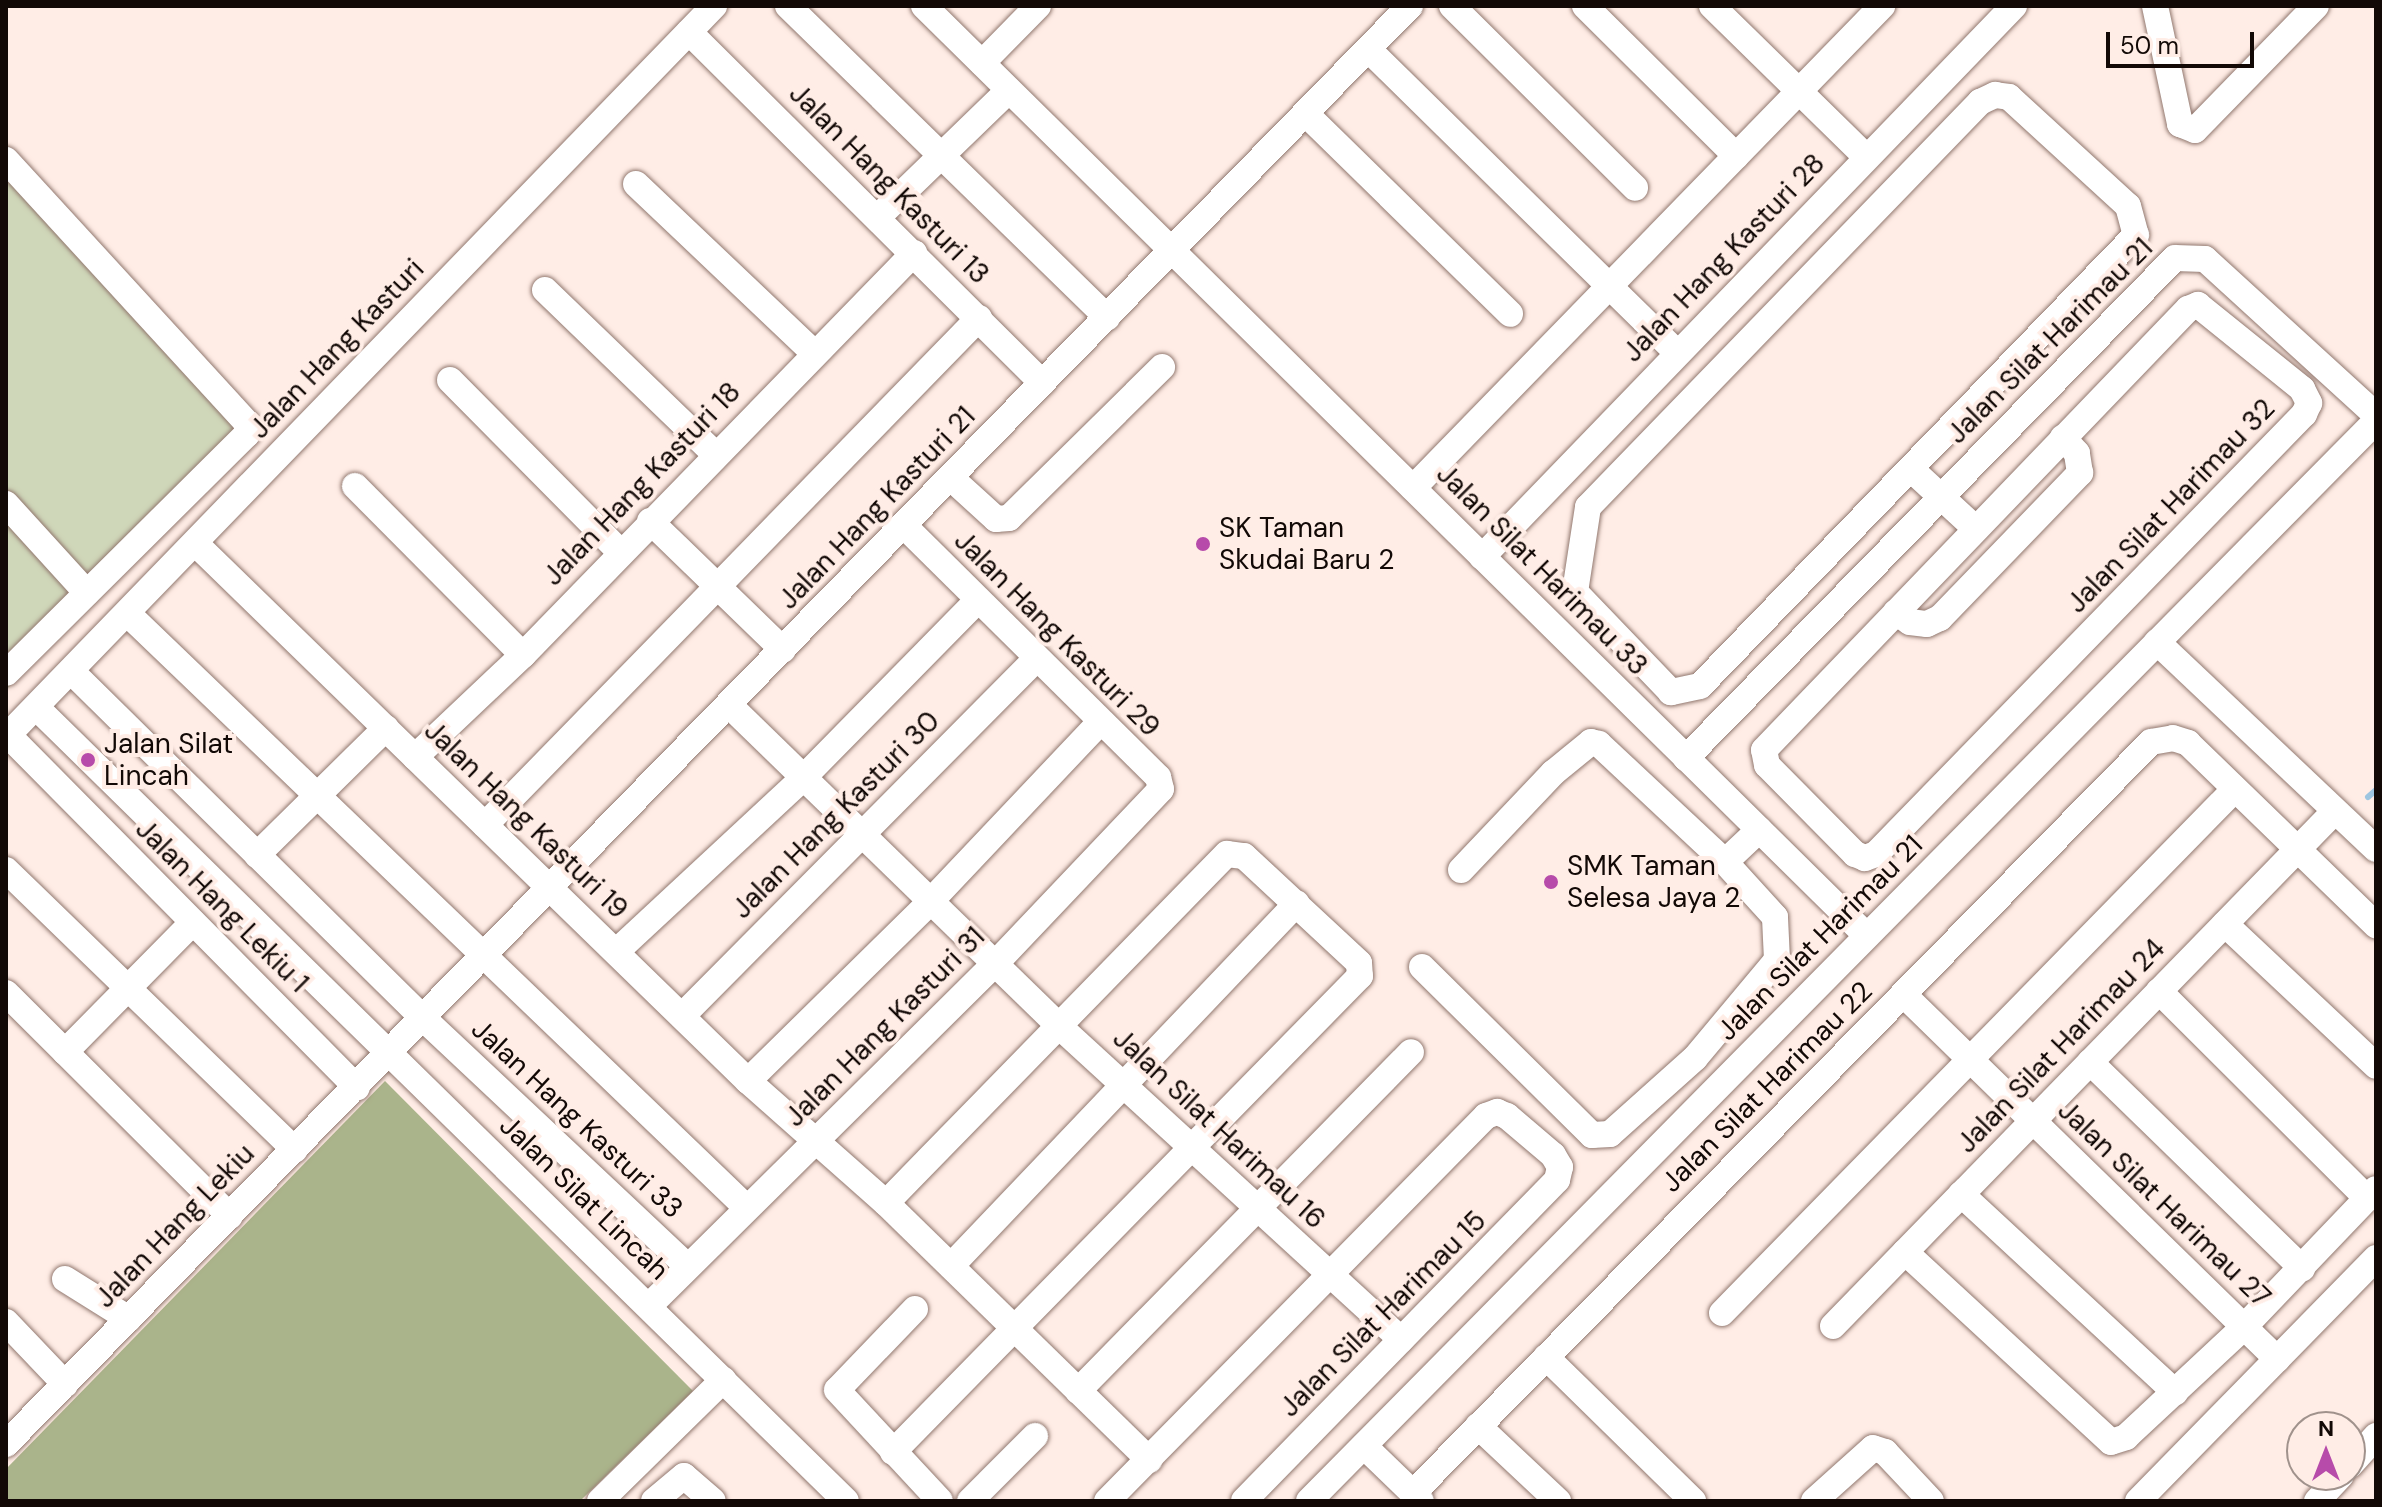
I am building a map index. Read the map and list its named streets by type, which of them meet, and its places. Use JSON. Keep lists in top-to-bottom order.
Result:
{
  "streets": {
    "street": [
      "Jalan Hang Kasturi 13",
      "Jalan Hang Kasturi 28",
      "Jalan Silat Harimau 21",
      "Jalan Hang Kasturi",
      "Jalan Hang Kasturi 18",
      "Jalan Silat Harimau 32",
      "Jalan Hang Kasturi 21",
      "Jalan Silat Harimau 33",
      "Jalan Hang Kasturi 29",
      "Jalan Hang Kasturi 30",
      "Jalan Hang Kasturi 19",
      "Jalan Hang Lekiu 1",
      "Jalan Hang Kasturi 31",
      "Jalan Silat Harimau 24",
      "Jalan Silat Harimau 22",
      "Jalan Hang Kasturi 33",
      "Jalan Silat Harimau 16",
      "Jalan Silat Lincah",
      "Jalan Silat Harimau 27",
      "Jalan Hang Lekiu",
      "Jalan Silat Harimau 15"
    ]
  },
  "crossings": [
    ["Jalan Hang Kasturi 13", "Jalan Hang Kasturi"],
    ["Jalan Hang Kasturi 13", "Jalan Hang Kasturi 18"],
    ["Jalan Hang Kasturi 13", "Jalan Hang Kasturi 21"],
    ["Jalan Hang Kasturi 28", "Jalan Silat Harimau 33"],
    ["Jalan Silat Harimau 21", "Jalan Silat Harimau 33"],
    ["Jalan Hang Kasturi", "Jalan Hang Kasturi 19"],
    ["Jalan Hang Kasturi", "Jalan Hang Lekiu 1"],
    ["Jalan Hang Kasturi", "Jalan Hang Kasturi 33"],
    ["Jalan Hang Kasturi", "Jalan Silat Lincah"],
    ["Jalan Hang Kasturi 18", "Jalan Hang Kasturi 19"],
    ["Jalan Hang Kasturi 21", "Jalan Silat Harimau 33"],
    ["Jalan Hang Kasturi 21", "Jalan Hang Kasturi 29"],
    ["Jalan Hang Kasturi 21", "Jalan Hang Kasturi 19"],
    ["Jalan Hang Kasturi 21", "Jalan Hang Kasturi 33"],
    ["Jalan Hang Kasturi 21", "Jalan Silat Harimau 16"],
    ["Jalan Hang Kasturi 21", "Jalan Silat Lincah"],
    ["Jalan Hang Kasturi 21", "Jalan Hang Lekiu"],
    ["Jalan Hang Kasturi 29", "Jalan Hang Kasturi 30"],
    ["Jalan Hang Kasturi 29", "Jalan Hang Kasturi 31"],
    ["Jalan Hang Kasturi 30", "Jalan Hang Kasturi 19"],
    ["Jalan Hang Kasturi 30", "Jalan Silat Harimau 16"],
    ["Jalan Hang Kasturi 19", "Jalan Hang Kasturi 31"],
    ["Jalan Hang Lekiu 1", "Jalan Hang Lekiu"],
    ["Jalan Hang Kasturi 31", "Jalan Hang Kasturi 33"],
    ["Jalan Hang Kasturi 31", "Jalan Silat Harimau 16"],
    ["Jalan Hang Kasturi 31", "Jalan Silat Lincah"],
    ["Jalan Silat Harimau 24", "Jalan Silat Harimau 27"],
    ["Jalan Silat Harimau 22", "Jalan Silat Harimau 27"],
    ["Jalan Silat Harimau 16", "Jalan Silat Harimau 15"],
    ["Jalan Silat Lincah", "Jalan Hang Lekiu"]
  ],
  "places": ["SK Taman Skudai Baru 2", "Jalan Silat Lincah", "SMK Taman Selesa Jaya 2"],
  "scale_bar": "50 m",
  "north": "top"
}
